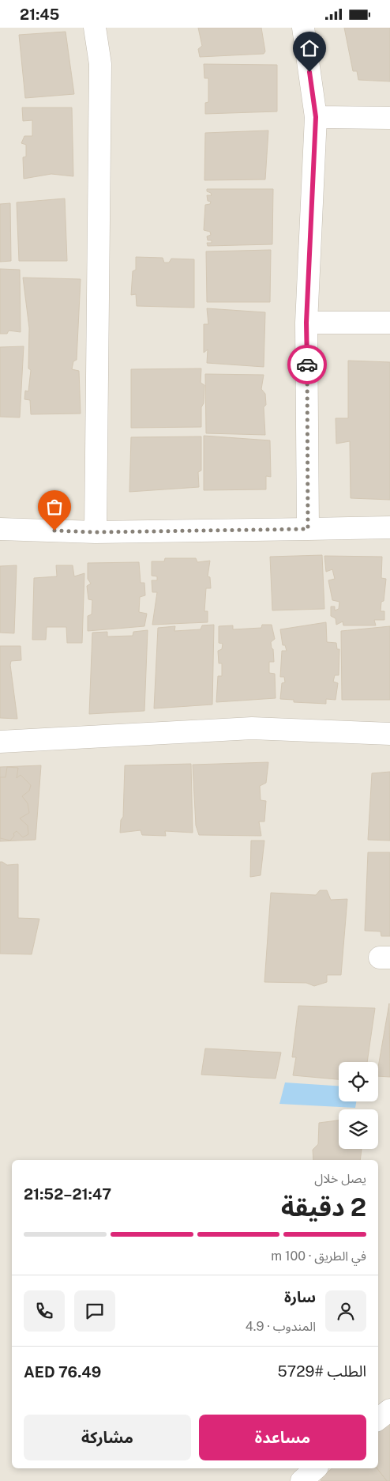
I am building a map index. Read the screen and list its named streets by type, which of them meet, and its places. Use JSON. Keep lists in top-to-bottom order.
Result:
{
  "page": {
    "status": "21:45",
    "heading": ["2 دقيقة", "يصل خلال", "21:47–21:52"],
    "panel": [
      "سارة",
      "المندوب · 4.9",
      "الطلب #5729",
      "AED 76.49"
    ],
    "bar": "في الطريق · 100 m",
    "buttons": ["مساعدة", "مشاركة"]
  }
}
